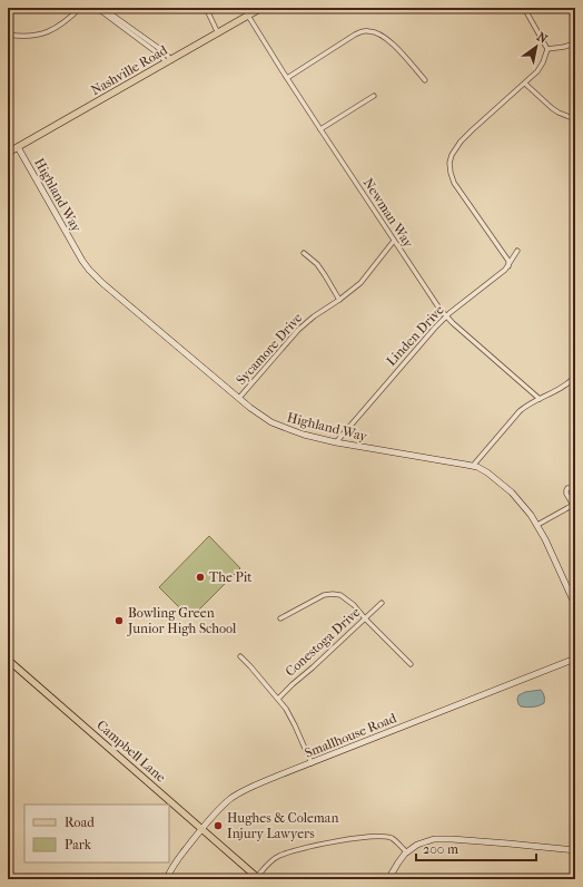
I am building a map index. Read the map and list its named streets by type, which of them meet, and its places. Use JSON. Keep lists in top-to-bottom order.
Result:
{
  "streets": {
    "main road": ["Nashville Road", "Campbell Lane"],
    "street": [
      "Highland Way",
      "Newman Way",
      "Linden Drive",
      "Sycamore Drive",
      "Conestoga Drive",
      "Smallhouse Road"
    ]
  },
  "crossings": [
    ["Nashville Road", "Highland Way"],
    ["Nashville Road", "Newman Way"],
    ["Highland Way", "Linden Drive"],
    ["Highland Way", "Sycamore Drive"],
    ["Newman Way", "Linden Drive"],
    ["Newman Way", "Sycamore Drive"],
    ["Smallhouse Road", "Campbell Lane"]
  ],
  "places": ["The Pit", "Bowling Green Junior High School", "Hughes & Coleman Injury Lawyers"],
  "legend": ["Road", "Park"],
  "scale_bar": "200 m",
  "north": "top right"
}
